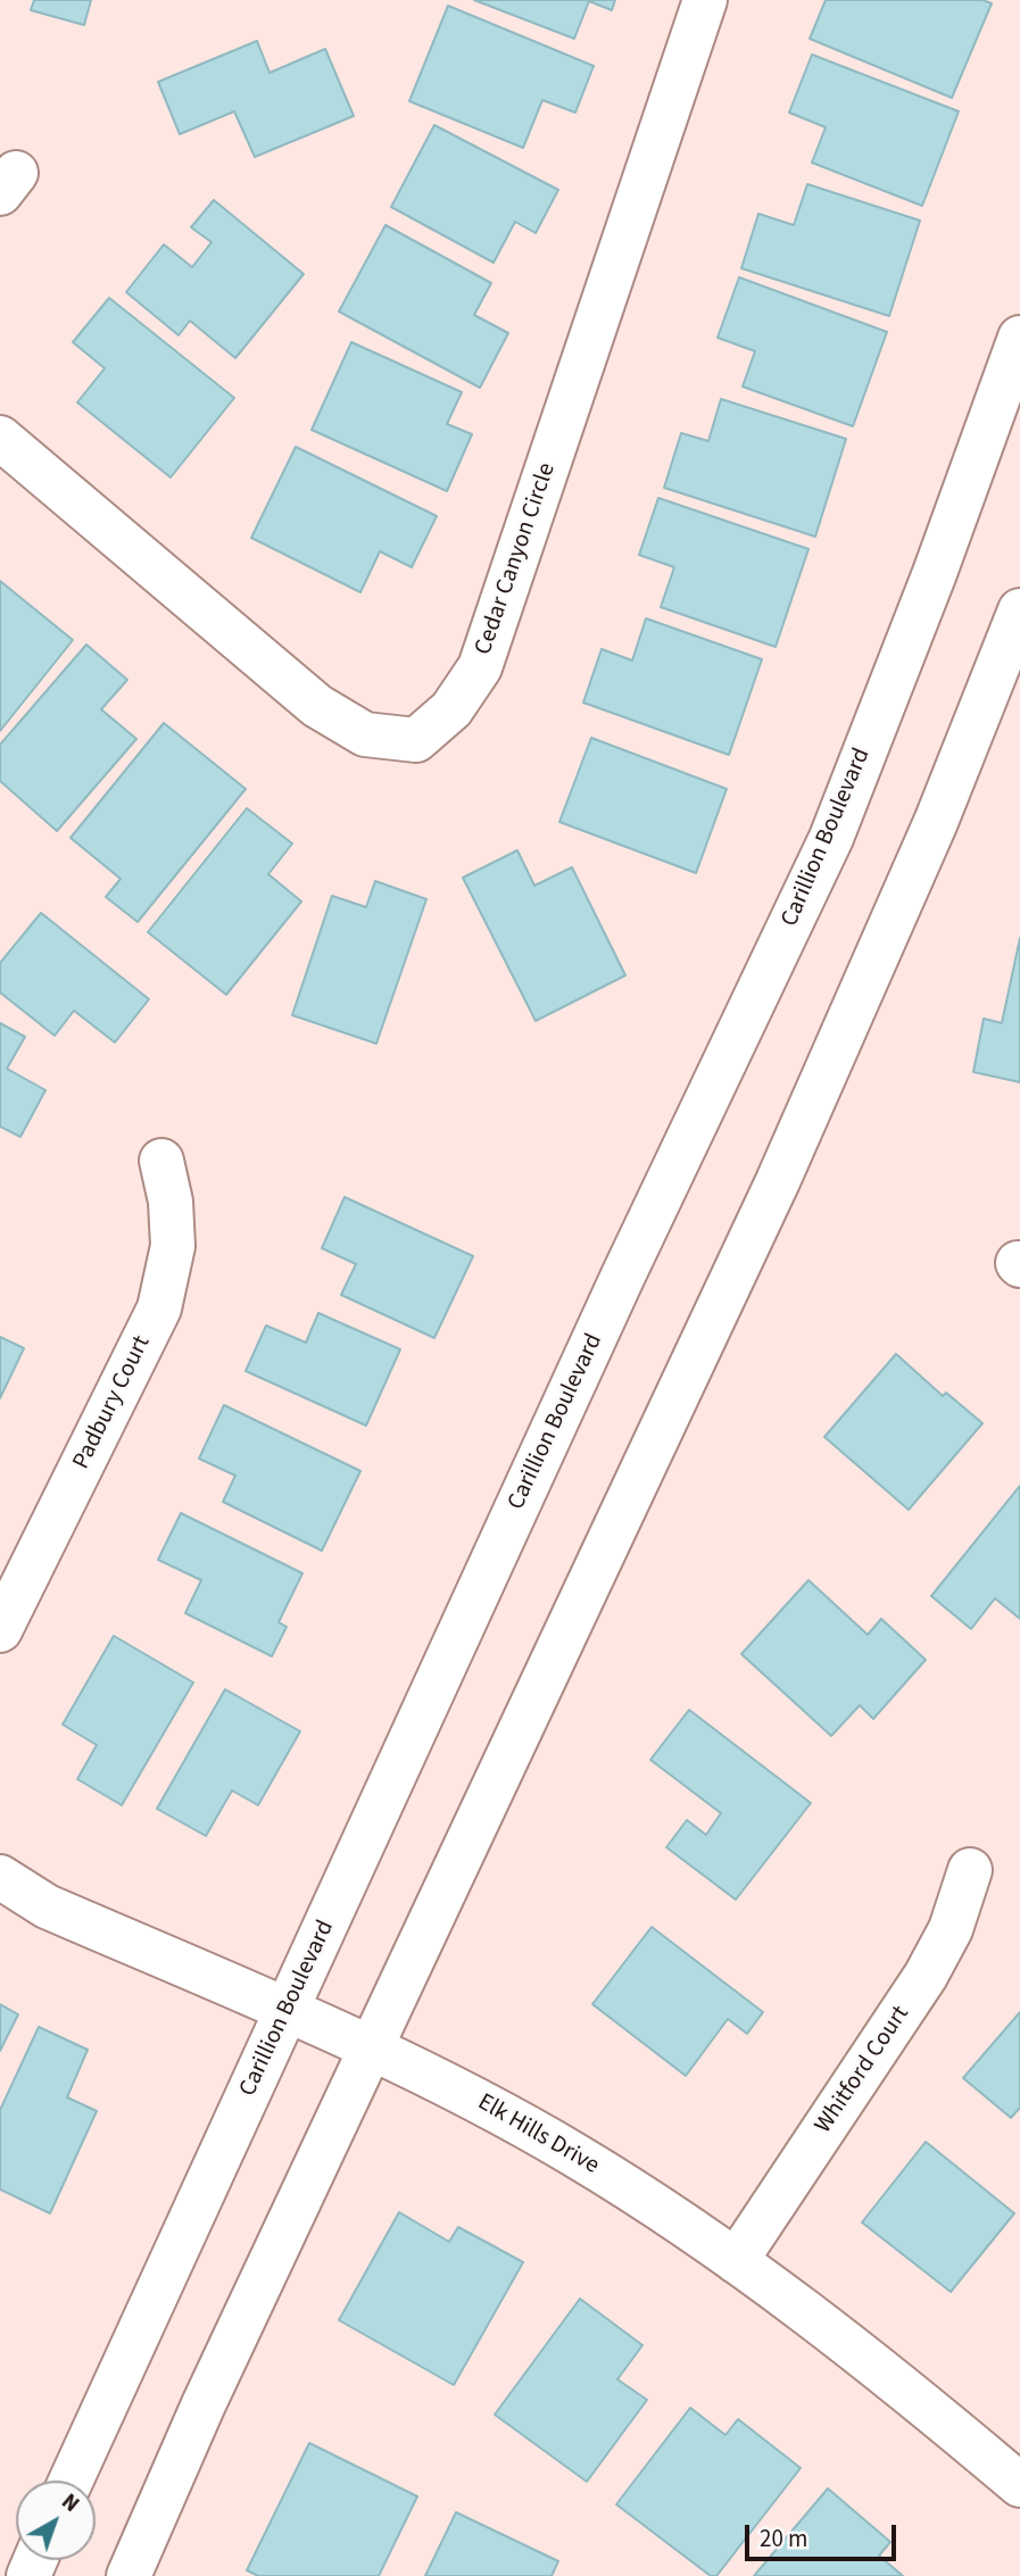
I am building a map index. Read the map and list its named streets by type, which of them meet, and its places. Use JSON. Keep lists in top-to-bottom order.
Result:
{
  "streets": {
    "street": [
      "Cedar Canyon Circle",
      "Carillion Boulevard",
      "Padbury Court",
      "Whitford Court",
      "Elk Hills Drive"
    ]
  },
  "crossings": [
    ["Carillion Boulevard", "Elk Hills Drive"],
    ["Whitford Court", "Elk Hills Drive"]
  ],
  "scale_bar": "20 m",
  "north": "top right"
}
